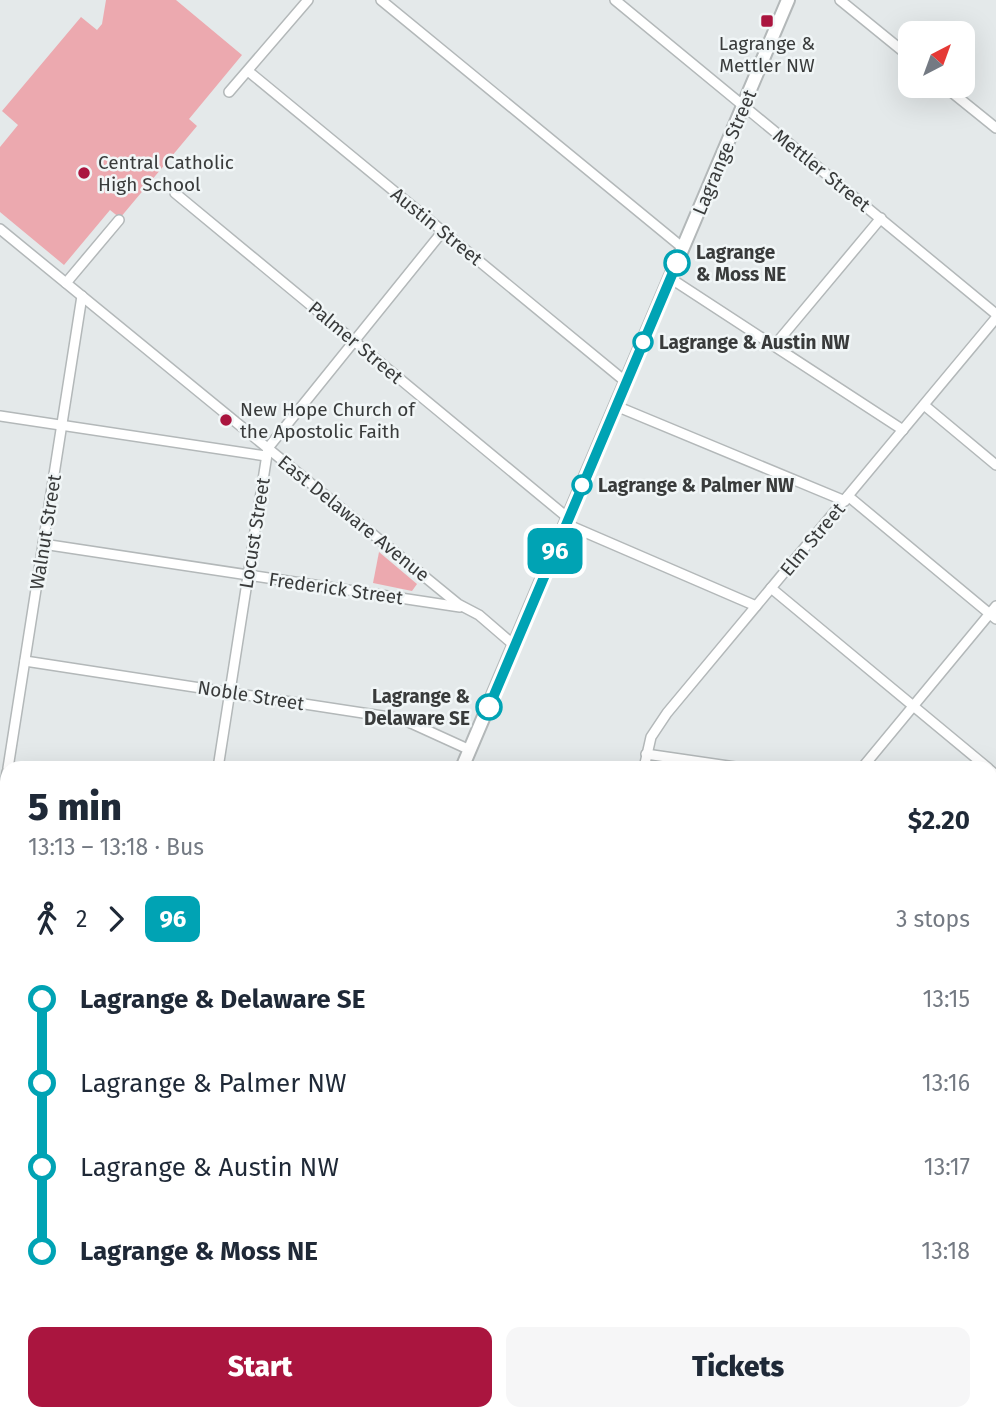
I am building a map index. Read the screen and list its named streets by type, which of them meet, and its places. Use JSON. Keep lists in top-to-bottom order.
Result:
{
  "streets": {
    "main road": ["Lagrange Street"],
    "street": [
      "Mettler Street",
      "Austin Street",
      "Palmer Street",
      "East Delaware Avenue",
      "Walnut Street",
      "Locust Street",
      "Elm Street",
      "Frederick Street",
      "Noble Street"
    ]
  },
  "crossings": [
    ["Lagrange Street", "Mettler Street"],
    ["Lagrange Street", "Austin Street"],
    ["Lagrange Street", "Palmer Street"],
    ["Lagrange Street", "East Delaware Avenue"],
    ["Lagrange Street", "Noble Street"],
    ["Mettler Street", "Elm Street"],
    ["Austin Street", "Locust Street"],
    ["Palmer Street", "Locust Street"],
    ["Palmer Street", "Elm Street"],
    ["East Delaware Avenue", "Walnut Street"],
    ["East Delaware Avenue", "Locust Street"],
    ["East Delaware Avenue", "Frederick Street"],
    ["Walnut Street", "Frederick Street"],
    ["Walnut Street", "Noble Street"],
    ["Locust Street", "Frederick Street"],
    ["Locust Street", "Noble Street"]
  ],
  "places": {
    "transit": ["Lagrange & Mettler NW"],
    "other": [
      "Central Catholic High School",
      "Lagrange & Moss NE",
      "Lagrange & Austin NW",
      "New Hope Church of the Apostolic Faith",
      "Lagrange & Palmer NW",
      "Lagrange & Delaware SE"
    ]
  },
  "lines": ["bus line 96"],
  "north": "top right",
  "page": {
    "on_map": "96",
    "heading": ["5 min", "13:13 – 13:18 · Bus", "$2.20"],
    "legs": ["2", "96", "3 stops"],
    "list": [
      {
        "name": "Lagrange & Delaware SE",
        "value": "13:15"
      },
      {
        "name": "Lagrange & Palmer NW",
        "value": "13:16"
      },
      {
        "name": "Lagrange & Austin NW",
        "value": "13:17"
      },
      {
        "name": "Lagrange & Moss NE",
        "value": "13:18"
      }
    ],
    "buttons": ["Start", "Tickets"]
  }
}
